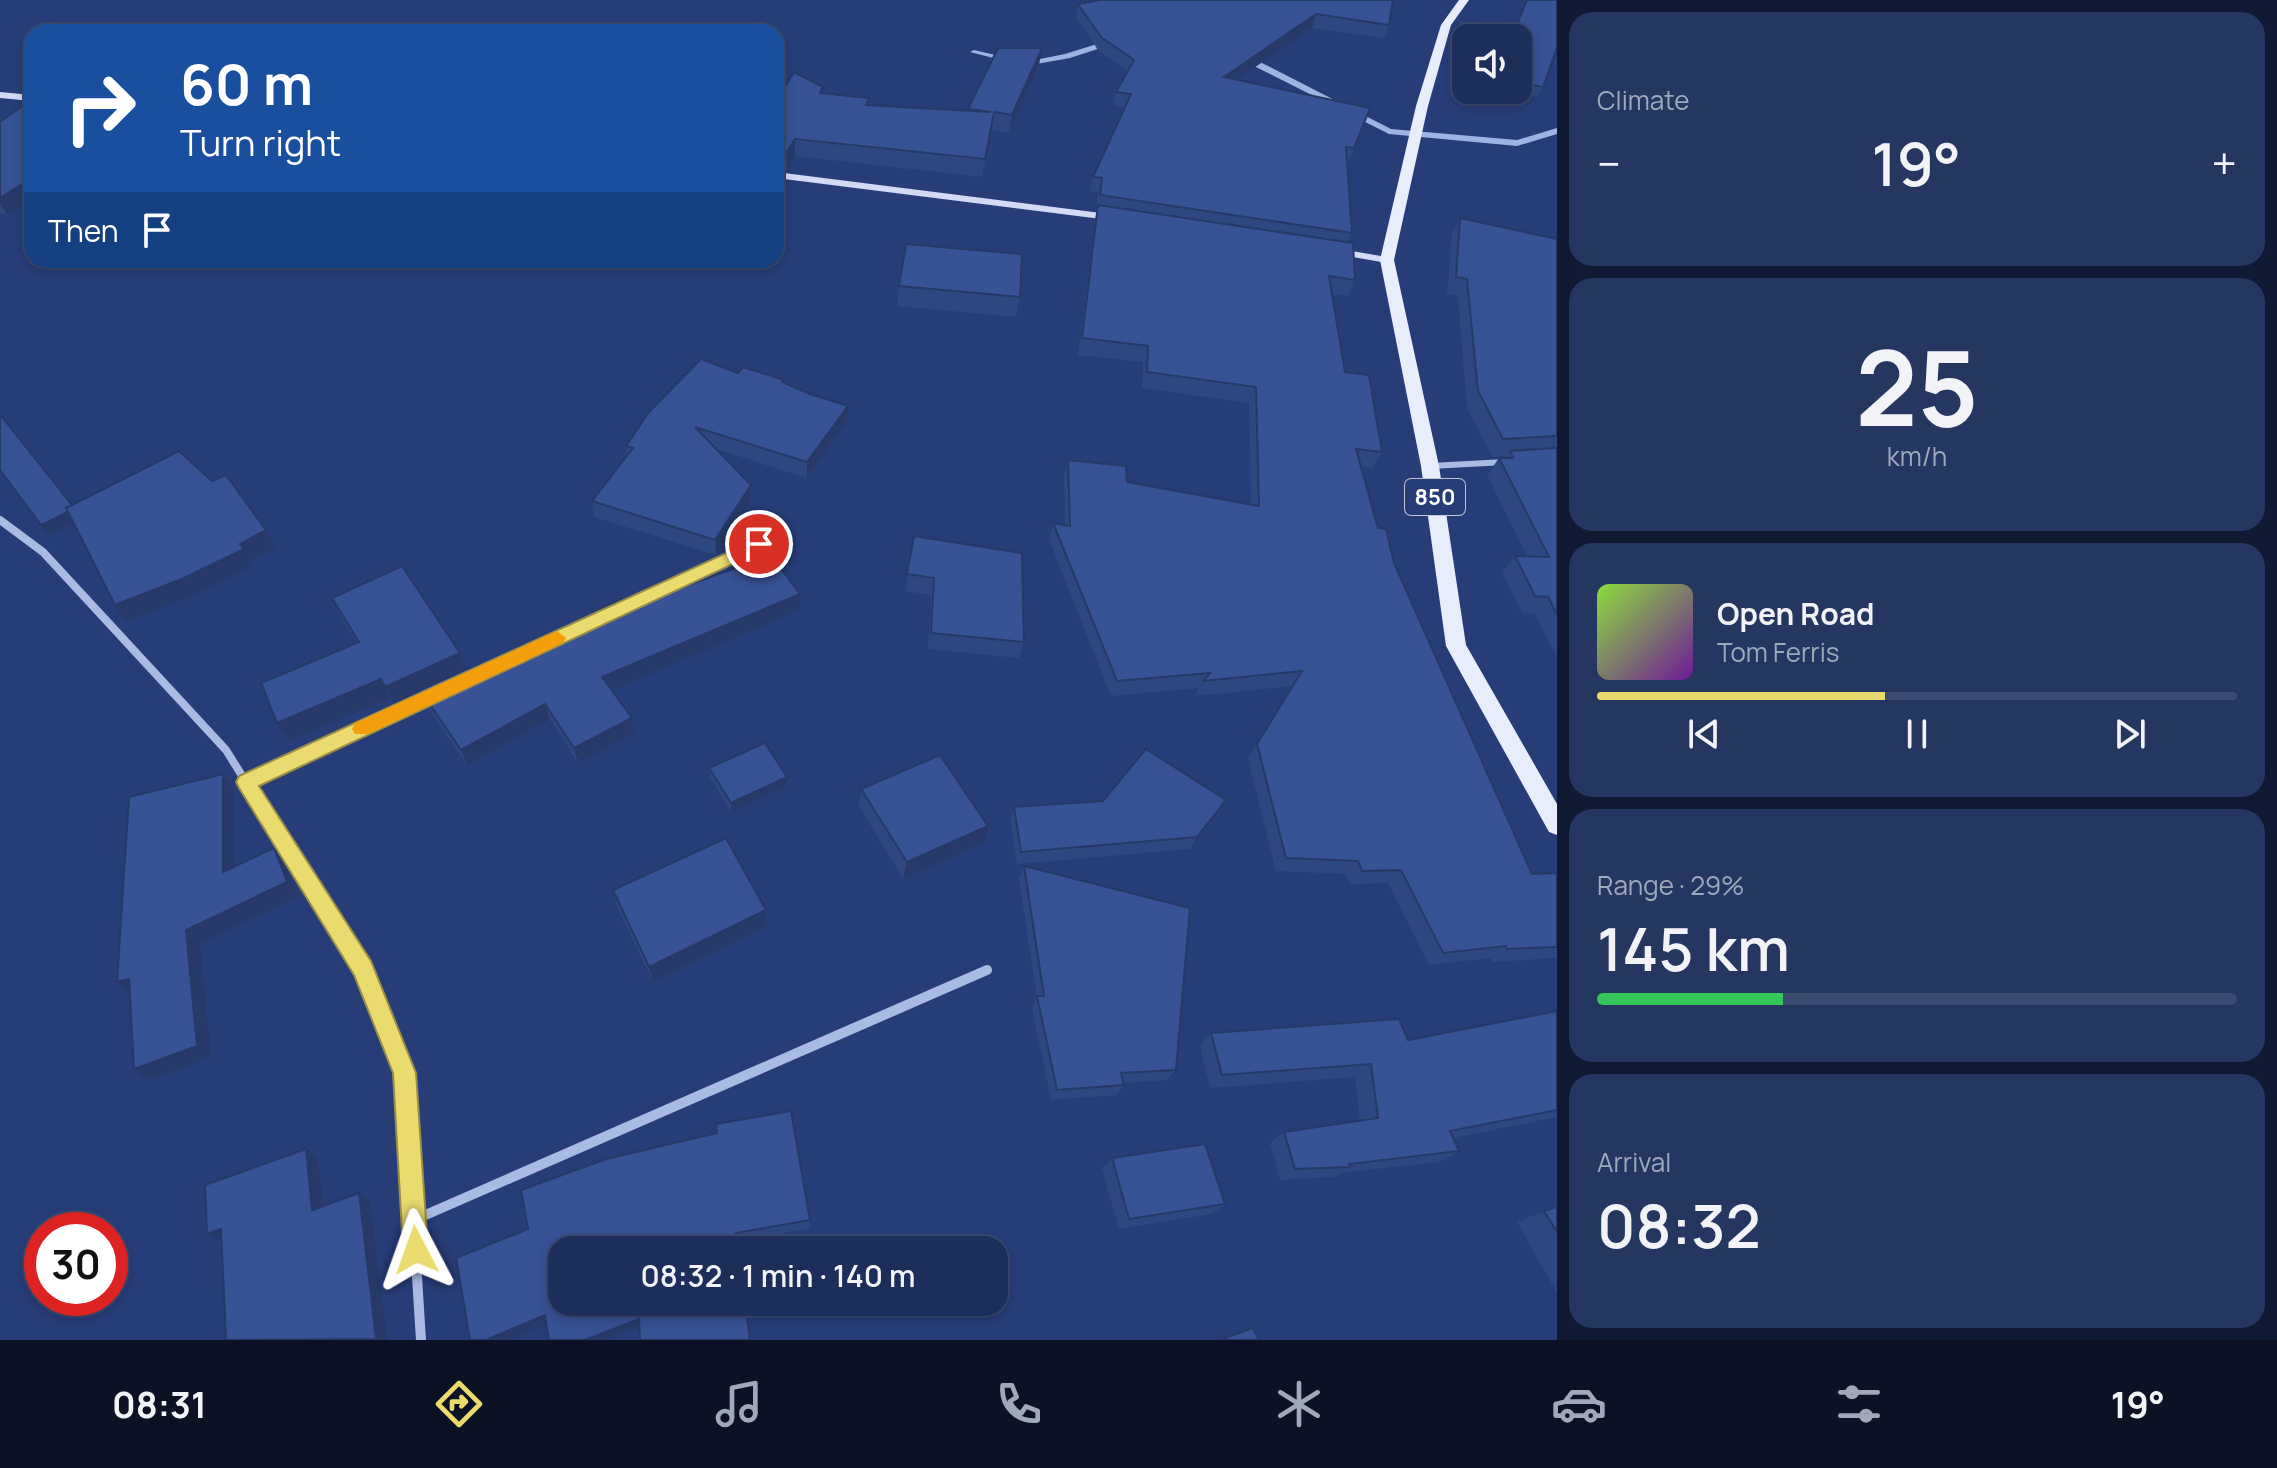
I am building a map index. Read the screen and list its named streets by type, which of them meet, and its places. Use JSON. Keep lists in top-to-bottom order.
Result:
{
  "streets": {
    "main road": ["850"]
  },
  "page": {
    "tile": [
      "Climate",
      ["25", "km/h"],
      ["Range · 29%", "145 km"],
      ["Arrival", "08:32"]
    ],
    "turn": ["60 m", "Turn right"],
    "heat": ["−", "19°", "+"],
    "then": "Then",
    "song": ["Open Road", "Tom Ferris"],
    "limit": "30",
    "trip": "08:32 · 1 min · 140 m",
    "tabs": ["08:31", "19°"]
  }
}
